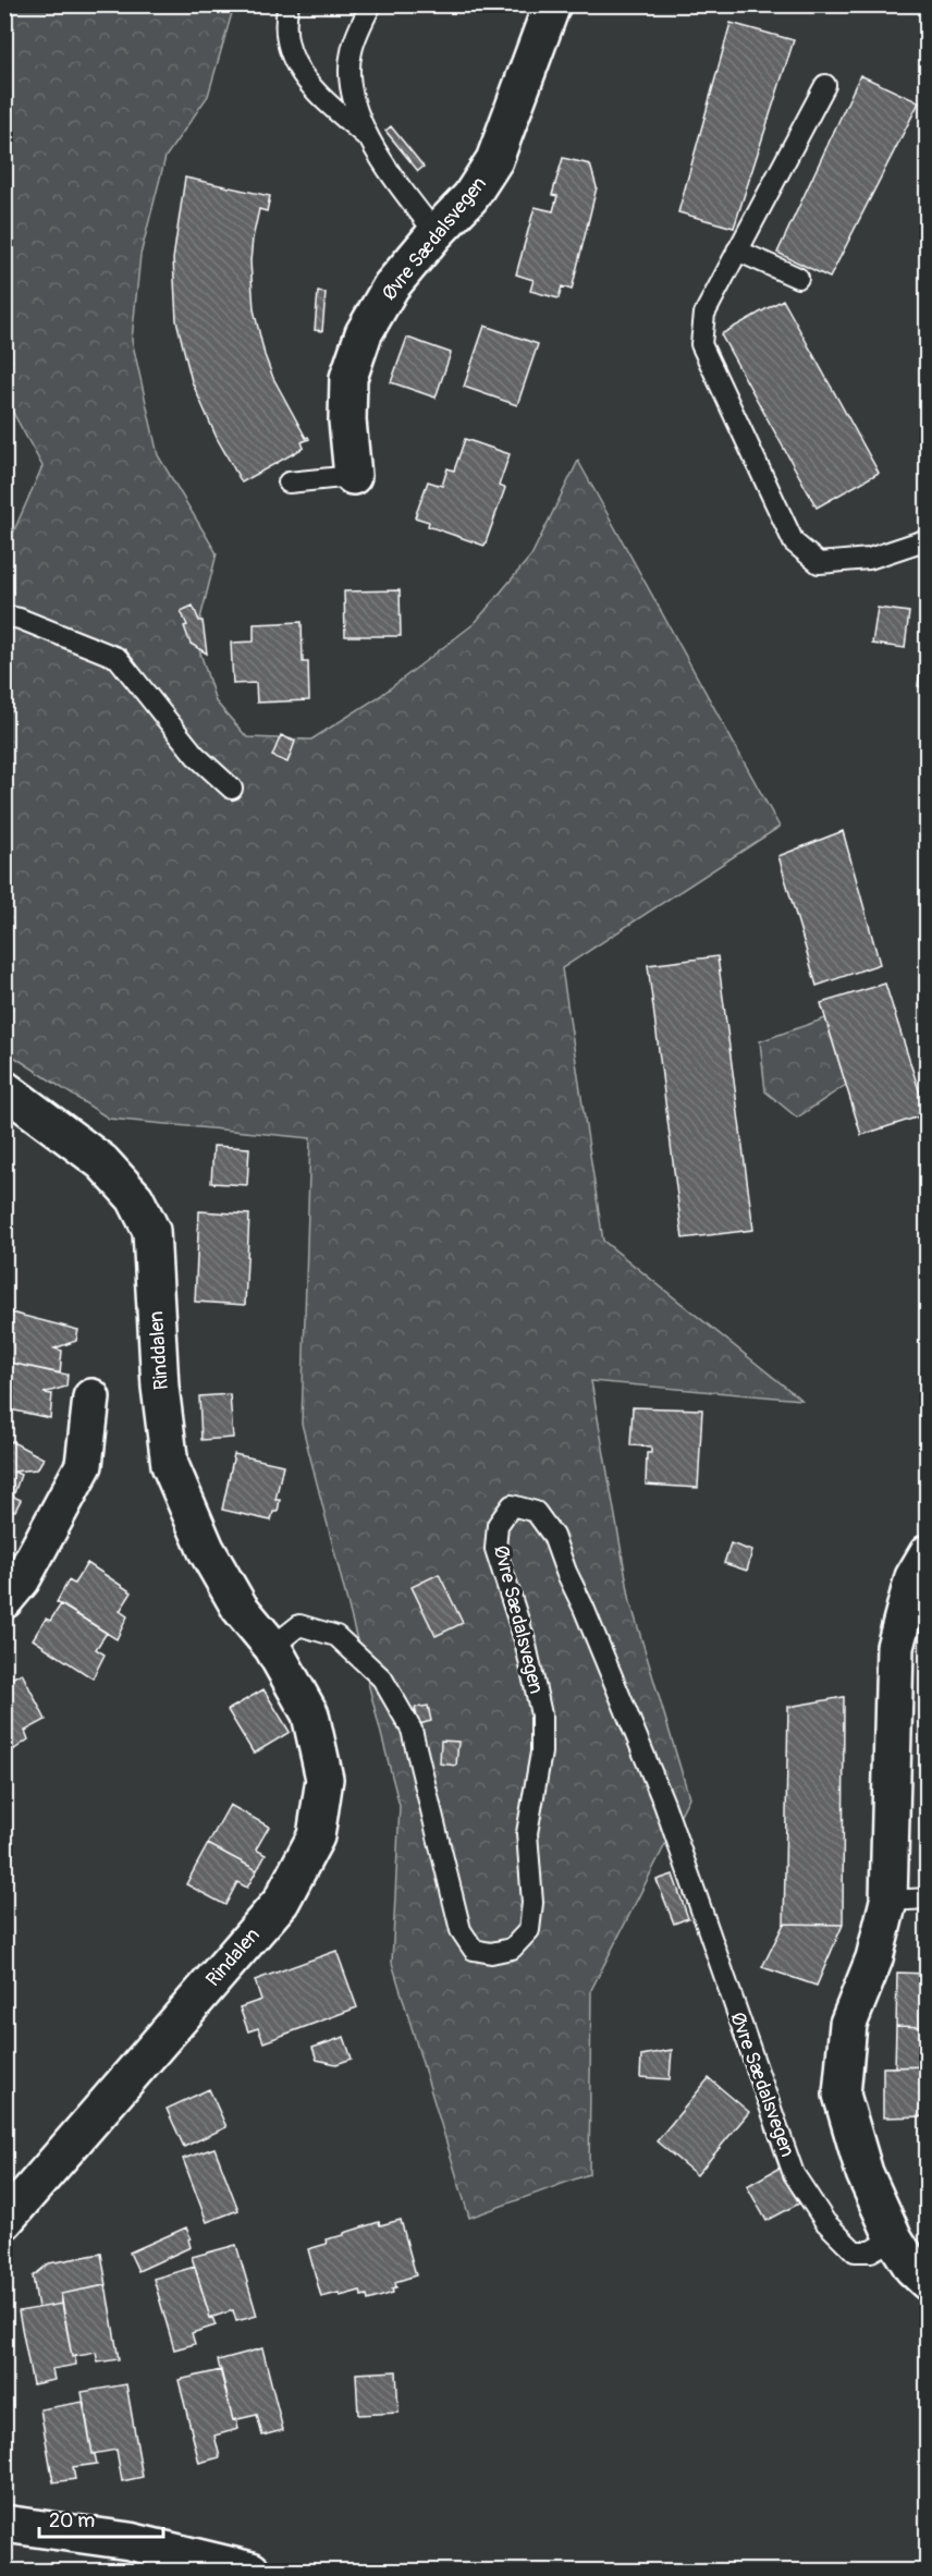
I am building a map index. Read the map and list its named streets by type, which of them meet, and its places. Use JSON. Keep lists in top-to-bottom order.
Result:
{
  "streets": {
    "street": ["Øvre Sædalsvegen", "Rinddalen", "Rindalen"]
  },
  "crossings": [
    ["Øvre Sædalsvegen", "Rinddalen"],
    ["Øvre Sædalsvegen", "Rindalen"],
    ["Rinddalen", "Rindalen"]
  ],
  "scale_bar": "20 m"
}
